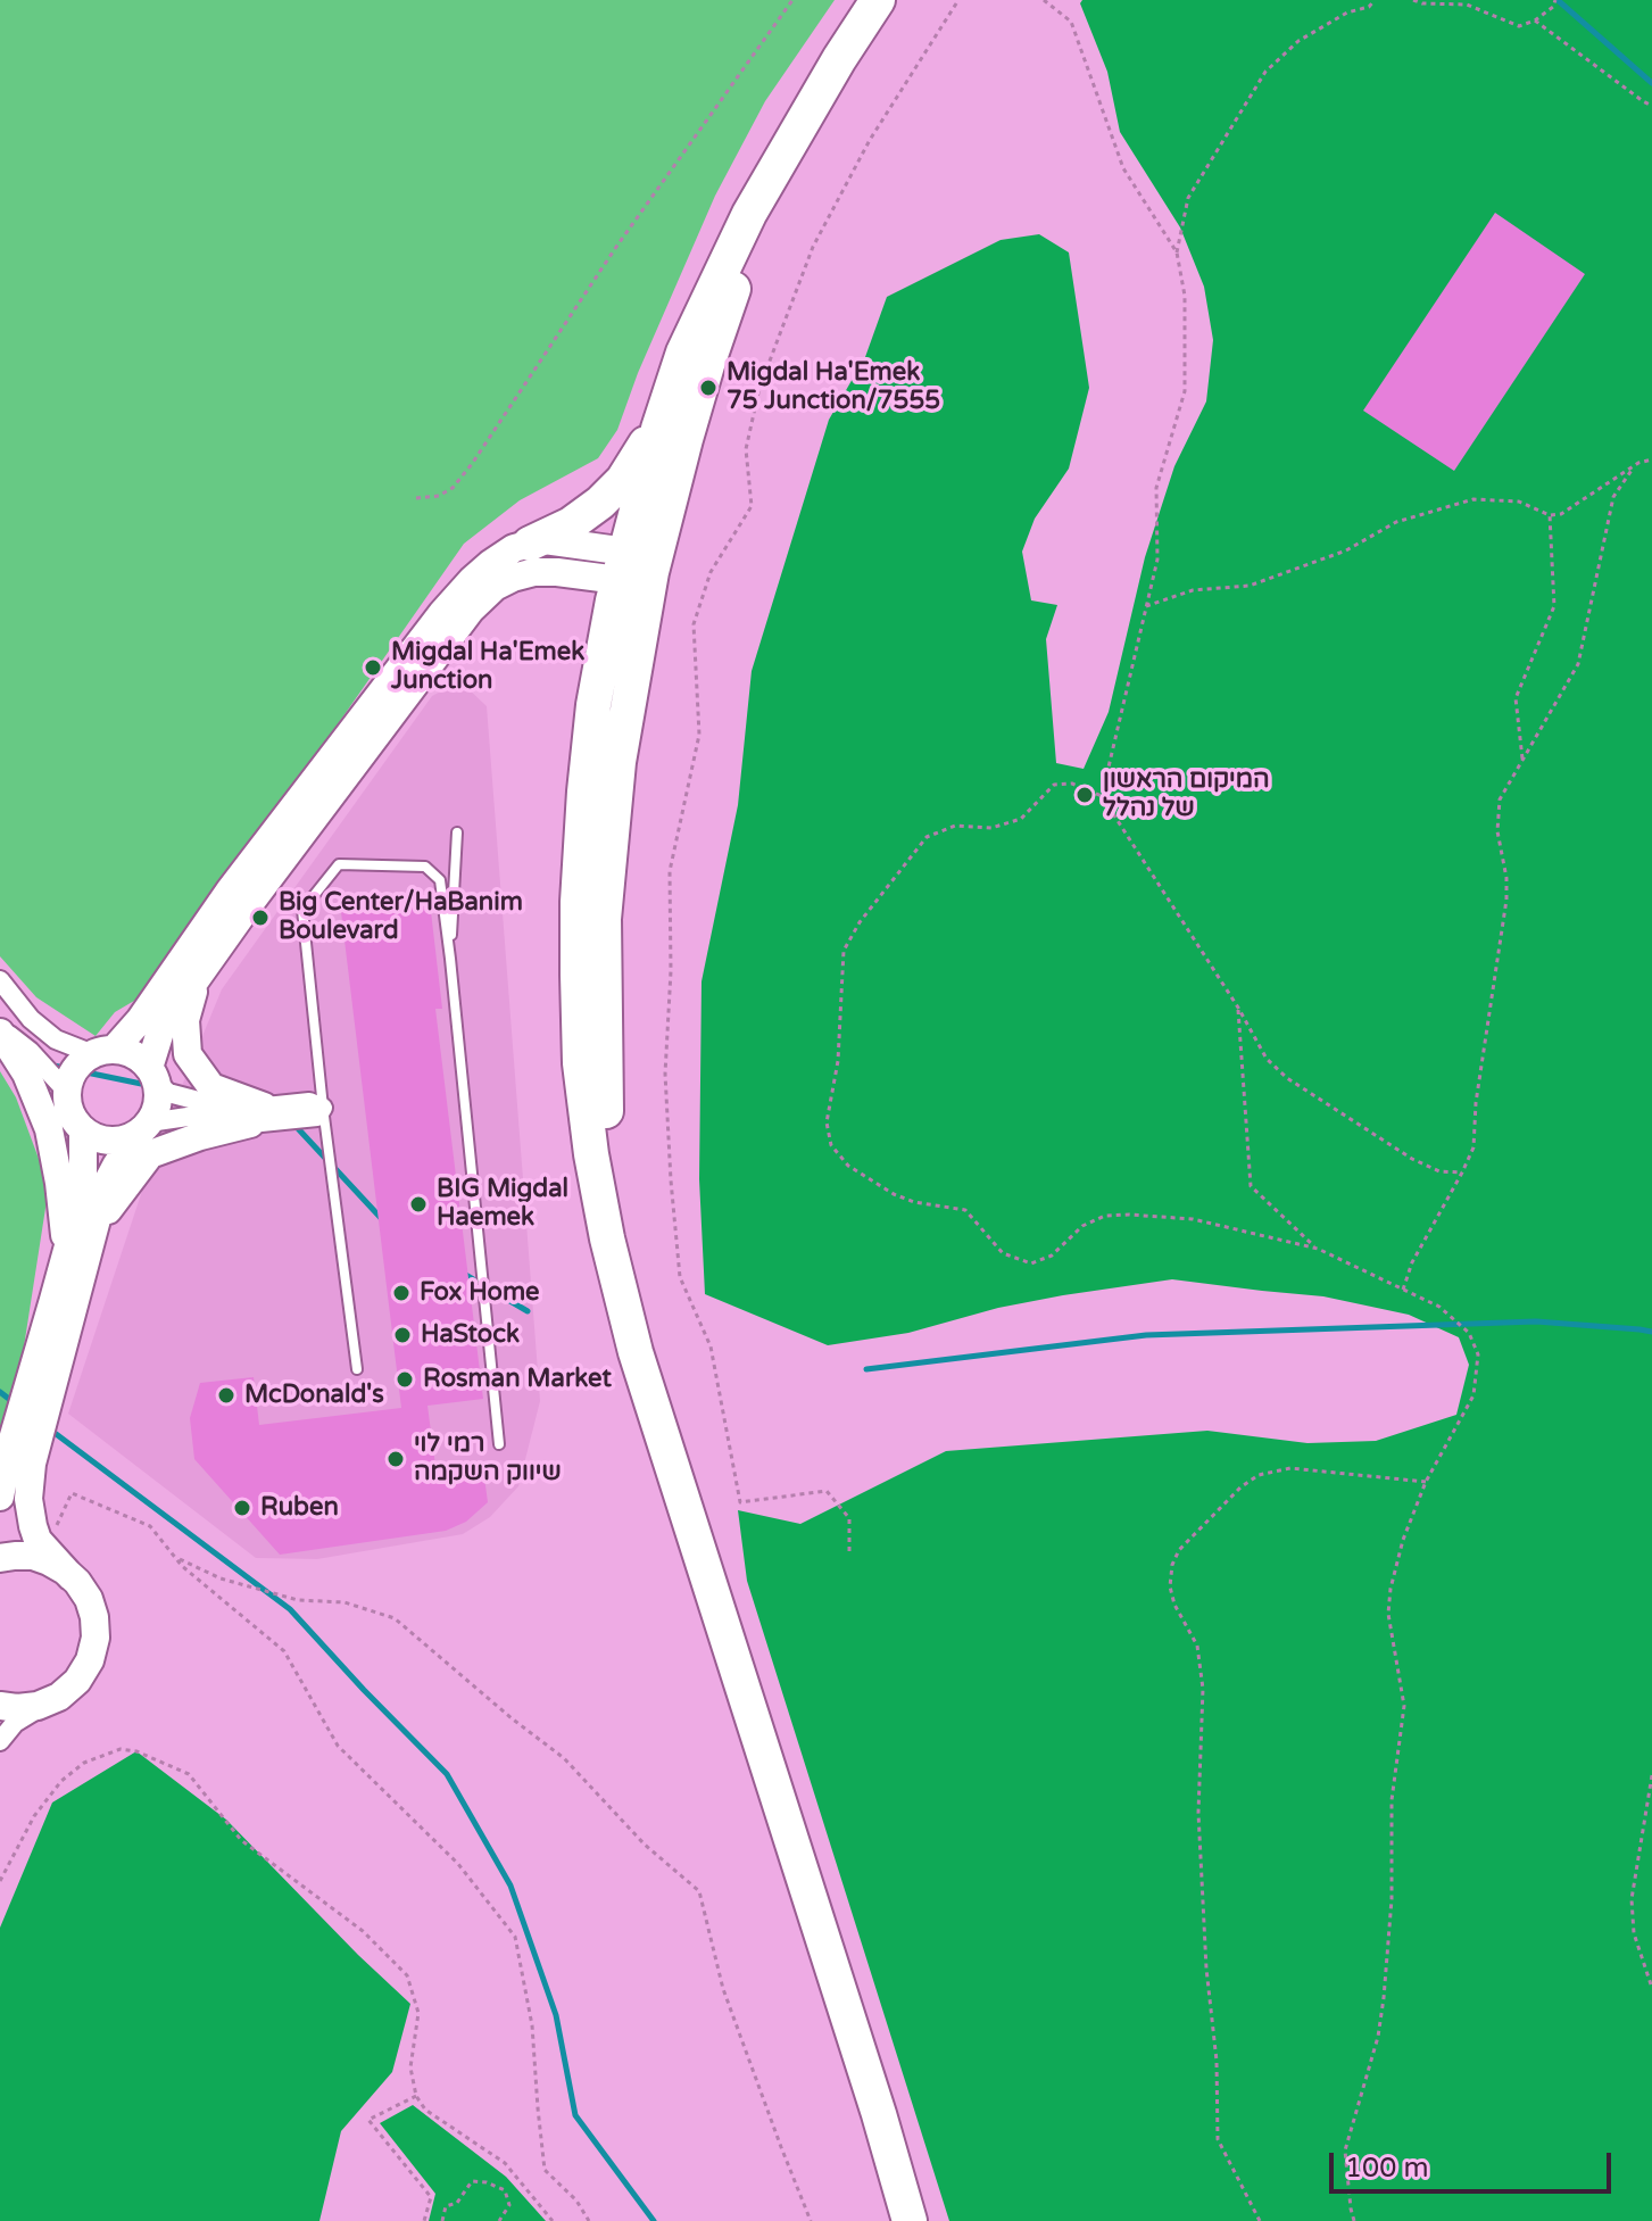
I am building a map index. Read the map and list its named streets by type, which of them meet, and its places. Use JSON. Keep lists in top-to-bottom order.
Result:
{
  "places": [
    "Migdal Ha'Emek 75 Junction/7555",
    "Migdal Ha'Emek Junction",
    "המיקום הראשון של נהלל",
    "Big Center/HaBanim Boulevard",
    "BIG Migdal Haemek",
    "Fox Home",
    "HaStock",
    "Rosman Market",
    "McDonald's",
    "רמי לוי שיווק השקמה",
    "Ruben"
  ],
  "scale_bar": "100 m"
}
